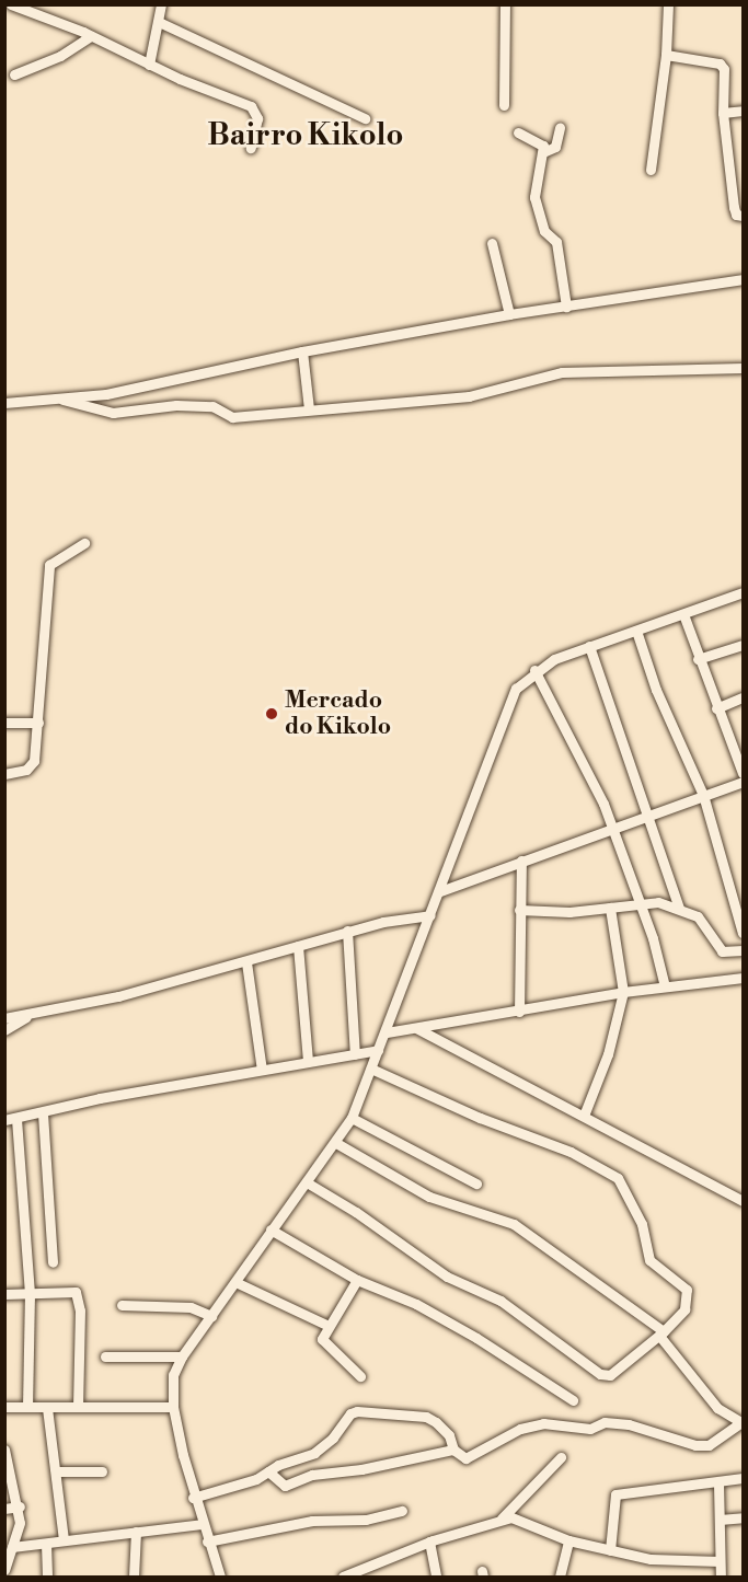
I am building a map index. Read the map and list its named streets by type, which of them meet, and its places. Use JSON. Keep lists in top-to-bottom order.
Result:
{
  "districts": ["Bairro Kikolo"],
  "places": ["Mercado do Kikolo"]
}
